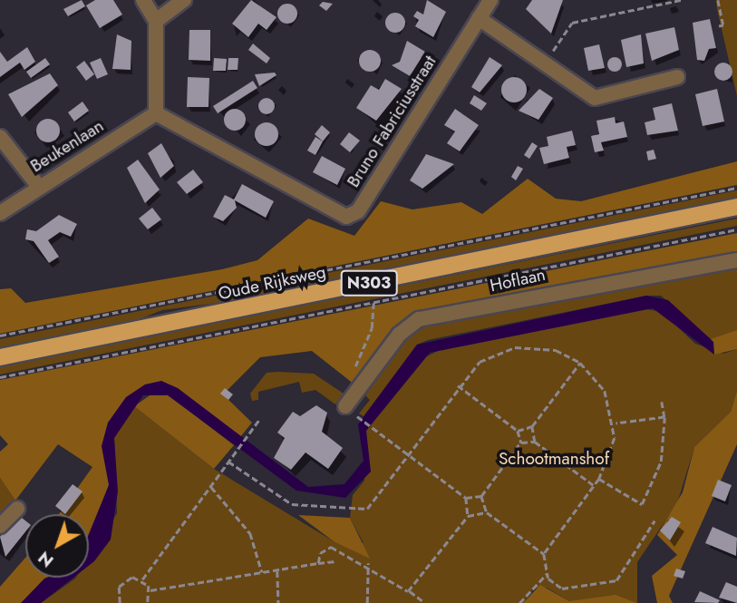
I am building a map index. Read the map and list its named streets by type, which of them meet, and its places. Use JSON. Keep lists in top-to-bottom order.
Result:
{
  "streets": {
    "main road": ["Oude Rijksweg", "N303"],
    "street": ["Bruno Fabriciusstraat", "Beukenlaan", "Hoflaan"]
  },
  "crossings": [
    ["Bruno Fabriciusstraat", "Beukenlaan"]
  ],
  "parks": ["Schootmanshof"],
  "north": "bottom left"
}
